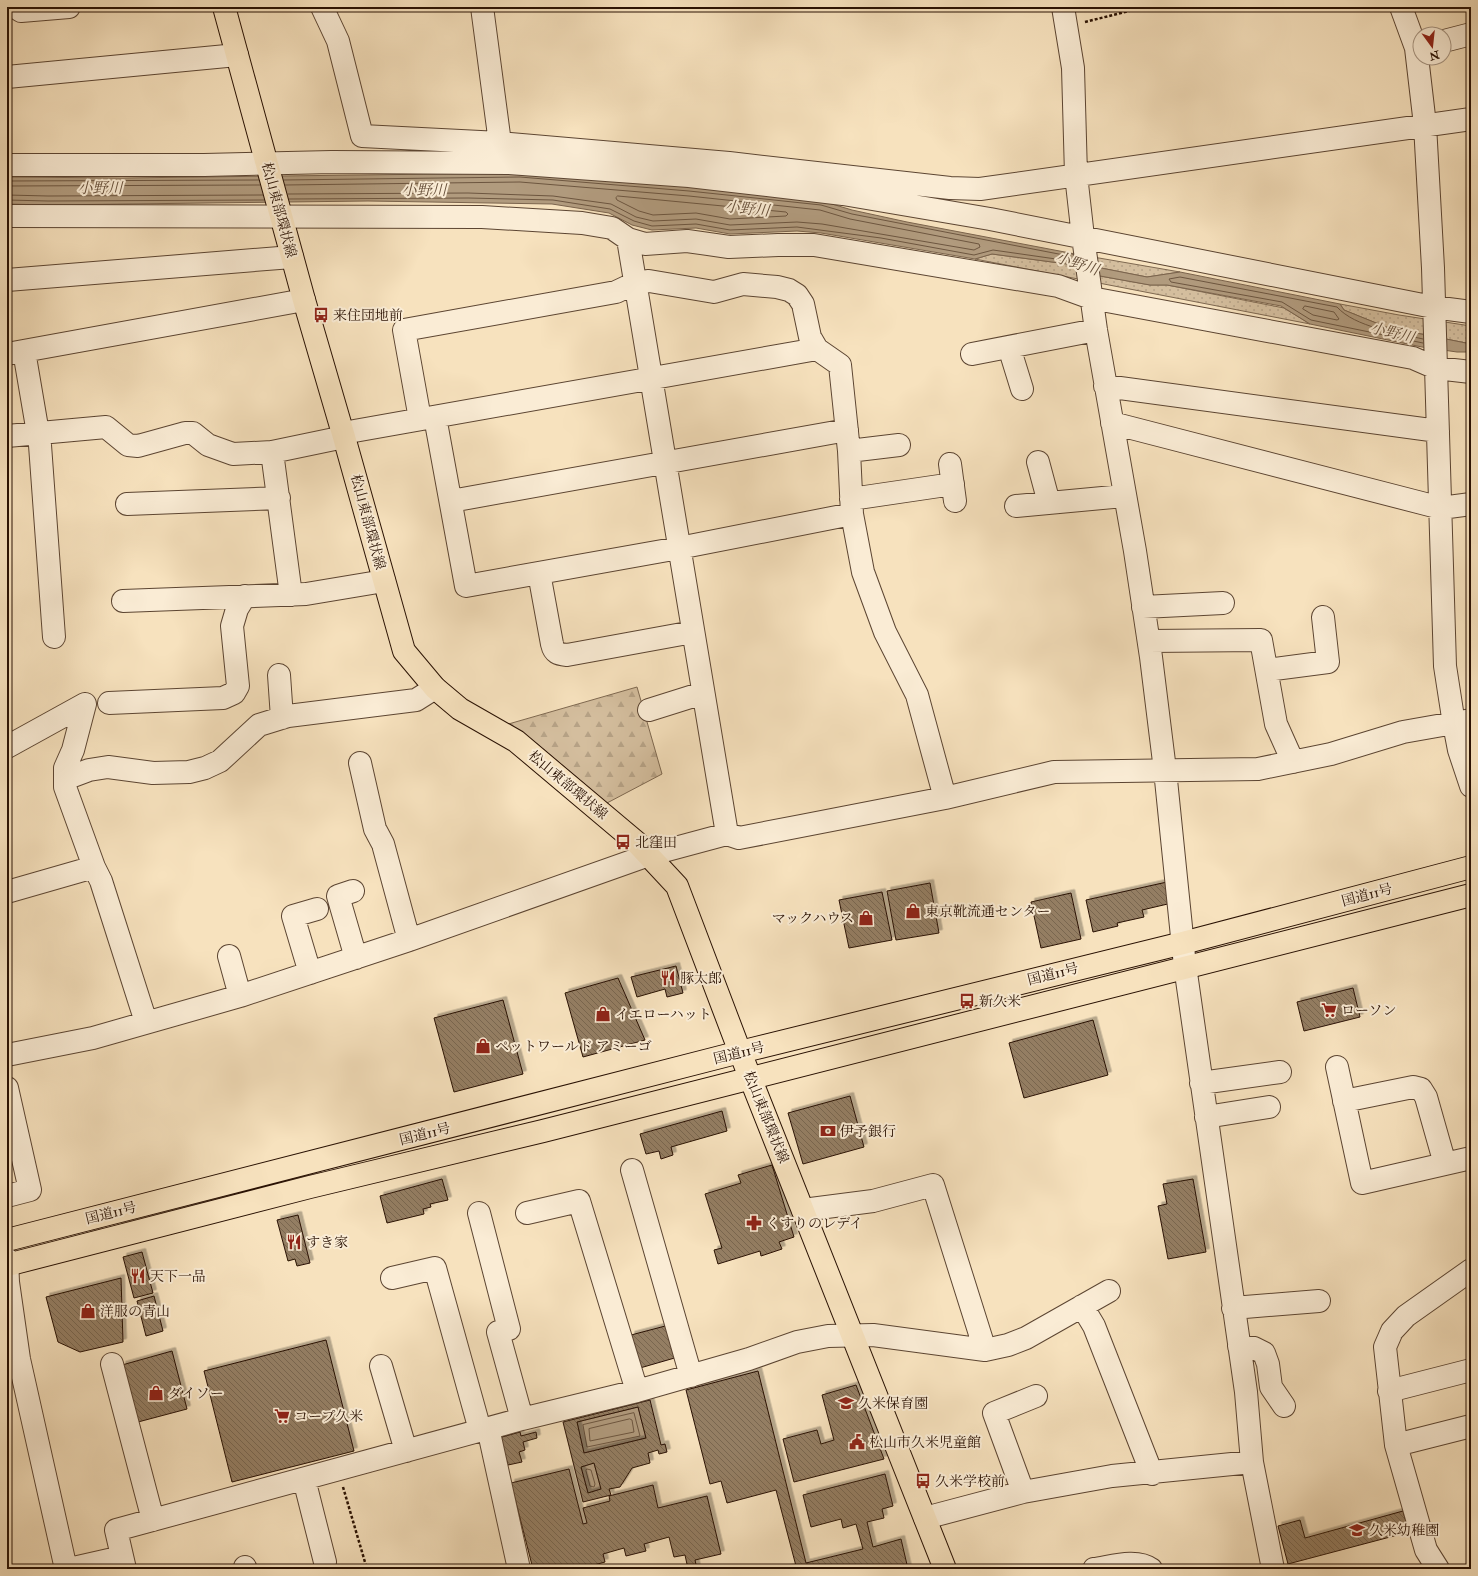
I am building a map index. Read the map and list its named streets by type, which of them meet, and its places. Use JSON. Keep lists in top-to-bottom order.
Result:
{
  "streets": {
    "main road": ["松山東部環状線", "国道11号"]
  },
  "crossings": [
    ["松山東部環状線", "国道11号"]
  ],
  "water": ["小野川"],
  "places": {
    "bus stop": [
      "来住団地前",
      "北窪田",
      "新久米",
      "久米学校前"
    ],
    "shop": [
      "東京靴流通センター",
      "マックハウス",
      "イエローハット",
      "ペットワールド アミーゴ",
      "洋服の青山",
      "ダイソー"
    ],
    "restaurant": ["豚太郎", "すき家", "天下一品"],
    "supermarket": ["ローソン", "コープ久米"],
    "bank": ["伊予銀行"],
    "pharmacy": ["くすりのレデイ"],
    "school or university": ["久米保育園", "久米幼稚園"],
    "public building": ["松山市久米児童館"]
  },
  "north": "bottom"
}
